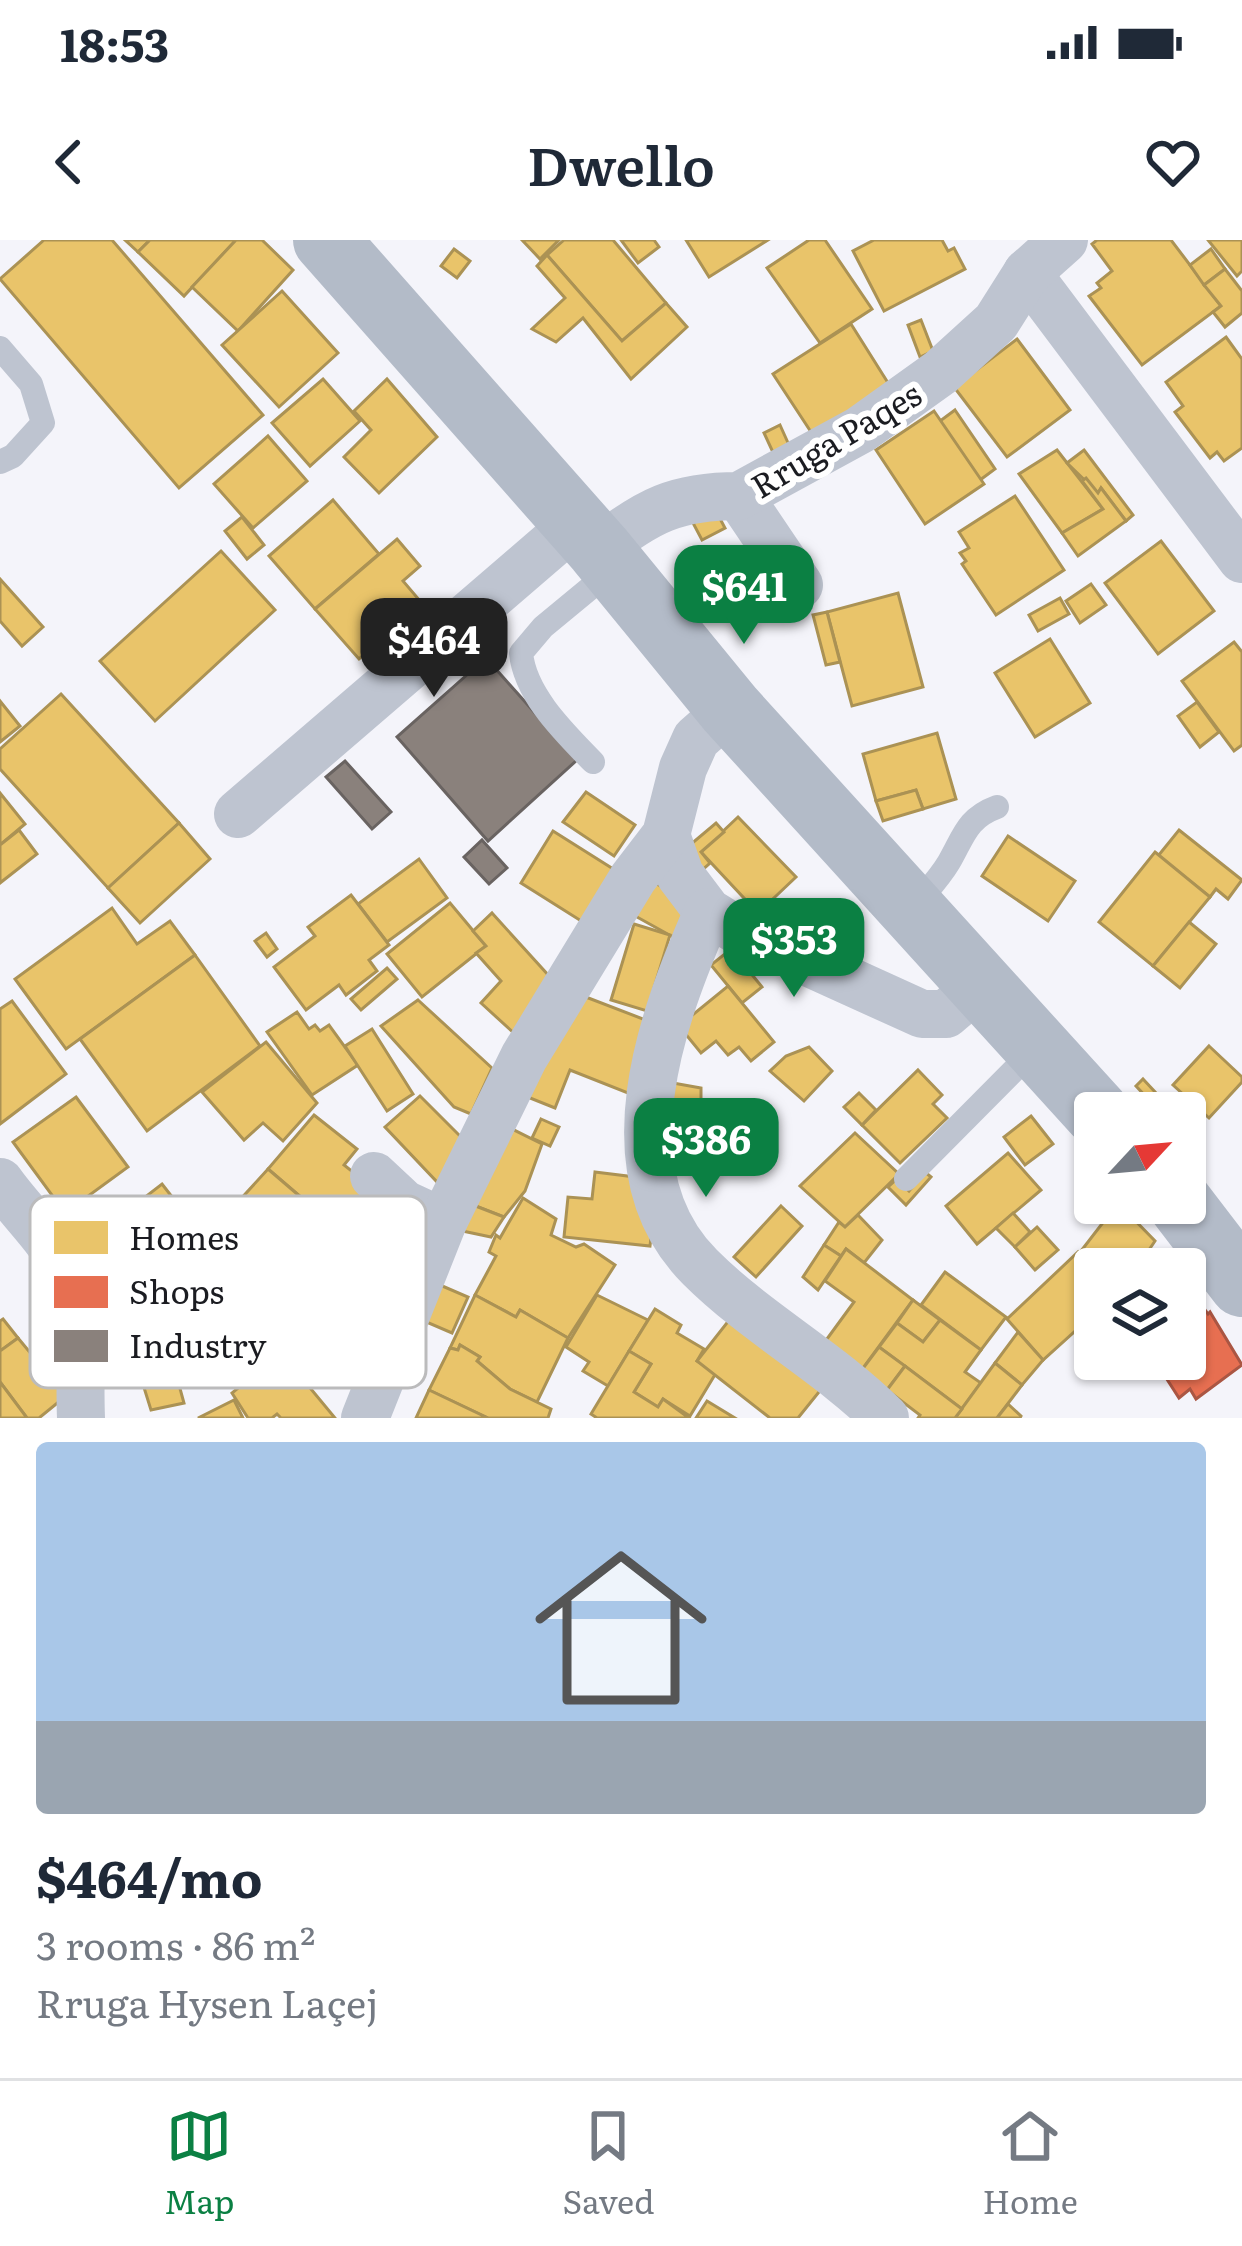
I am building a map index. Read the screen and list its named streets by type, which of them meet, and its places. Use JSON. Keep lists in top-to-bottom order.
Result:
{
  "streets": {
    "street": ["Rruga Paqes"]
  },
  "legend": ["Homes", "Shops", "Industry"],
  "north": "top right",
  "page": {
    "status": "18:53",
    "header": "Dwello",
    "price": [
      "$641",
      "$464",
      "$353",
      "$386"
    ],
    "list": [
      {
        "name": "$464/mo",
        "note": "3 rooms · 86 m² · Rruga Hysen Laçej"
      }
    ],
    "tabs": ["Map", "Saved", "Home"]
  }
}
